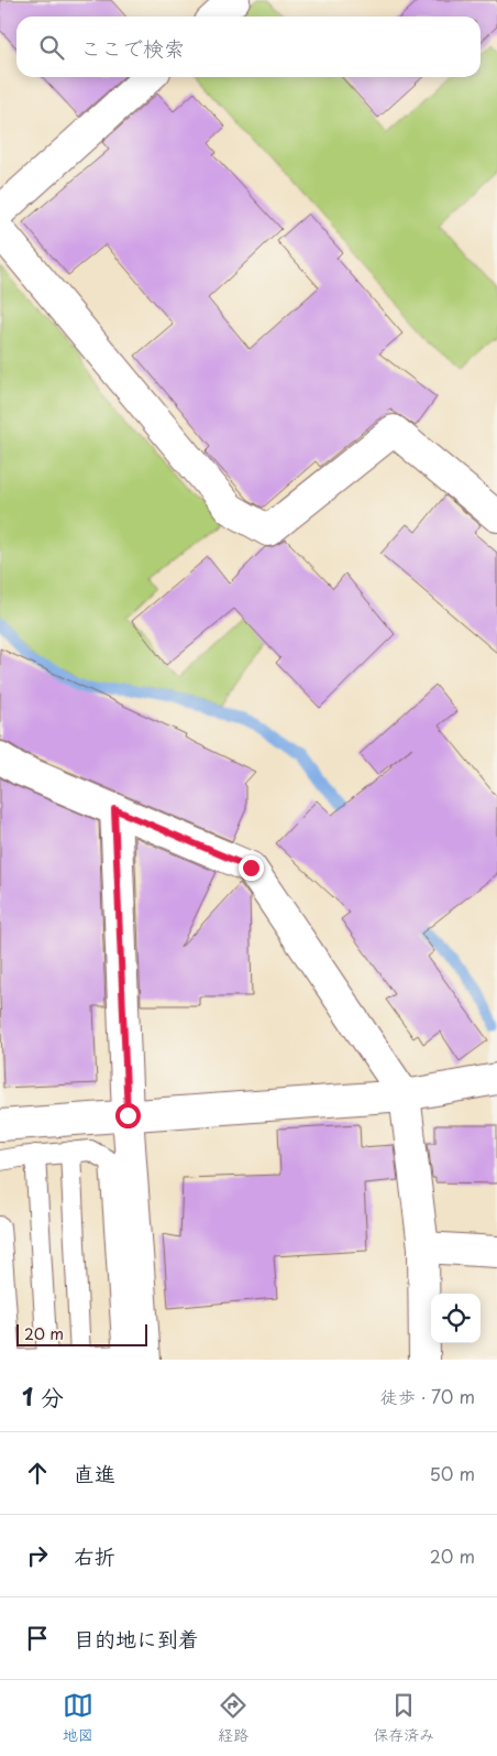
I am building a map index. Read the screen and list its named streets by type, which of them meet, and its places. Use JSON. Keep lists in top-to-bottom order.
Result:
{
  "scale_bar": "20 m",
  "page": {
    "search": "ここで検索",
    "scale": "20 m",
    "heading": ["1 分", "徒歩 · 70 m"],
    "list": [
      ["直進", "50 m"],
      ["右折", "20 m"],
      "目的地に到着"
    ],
    "nav": ["地図", "経路", "保存済み"]
  }
}
